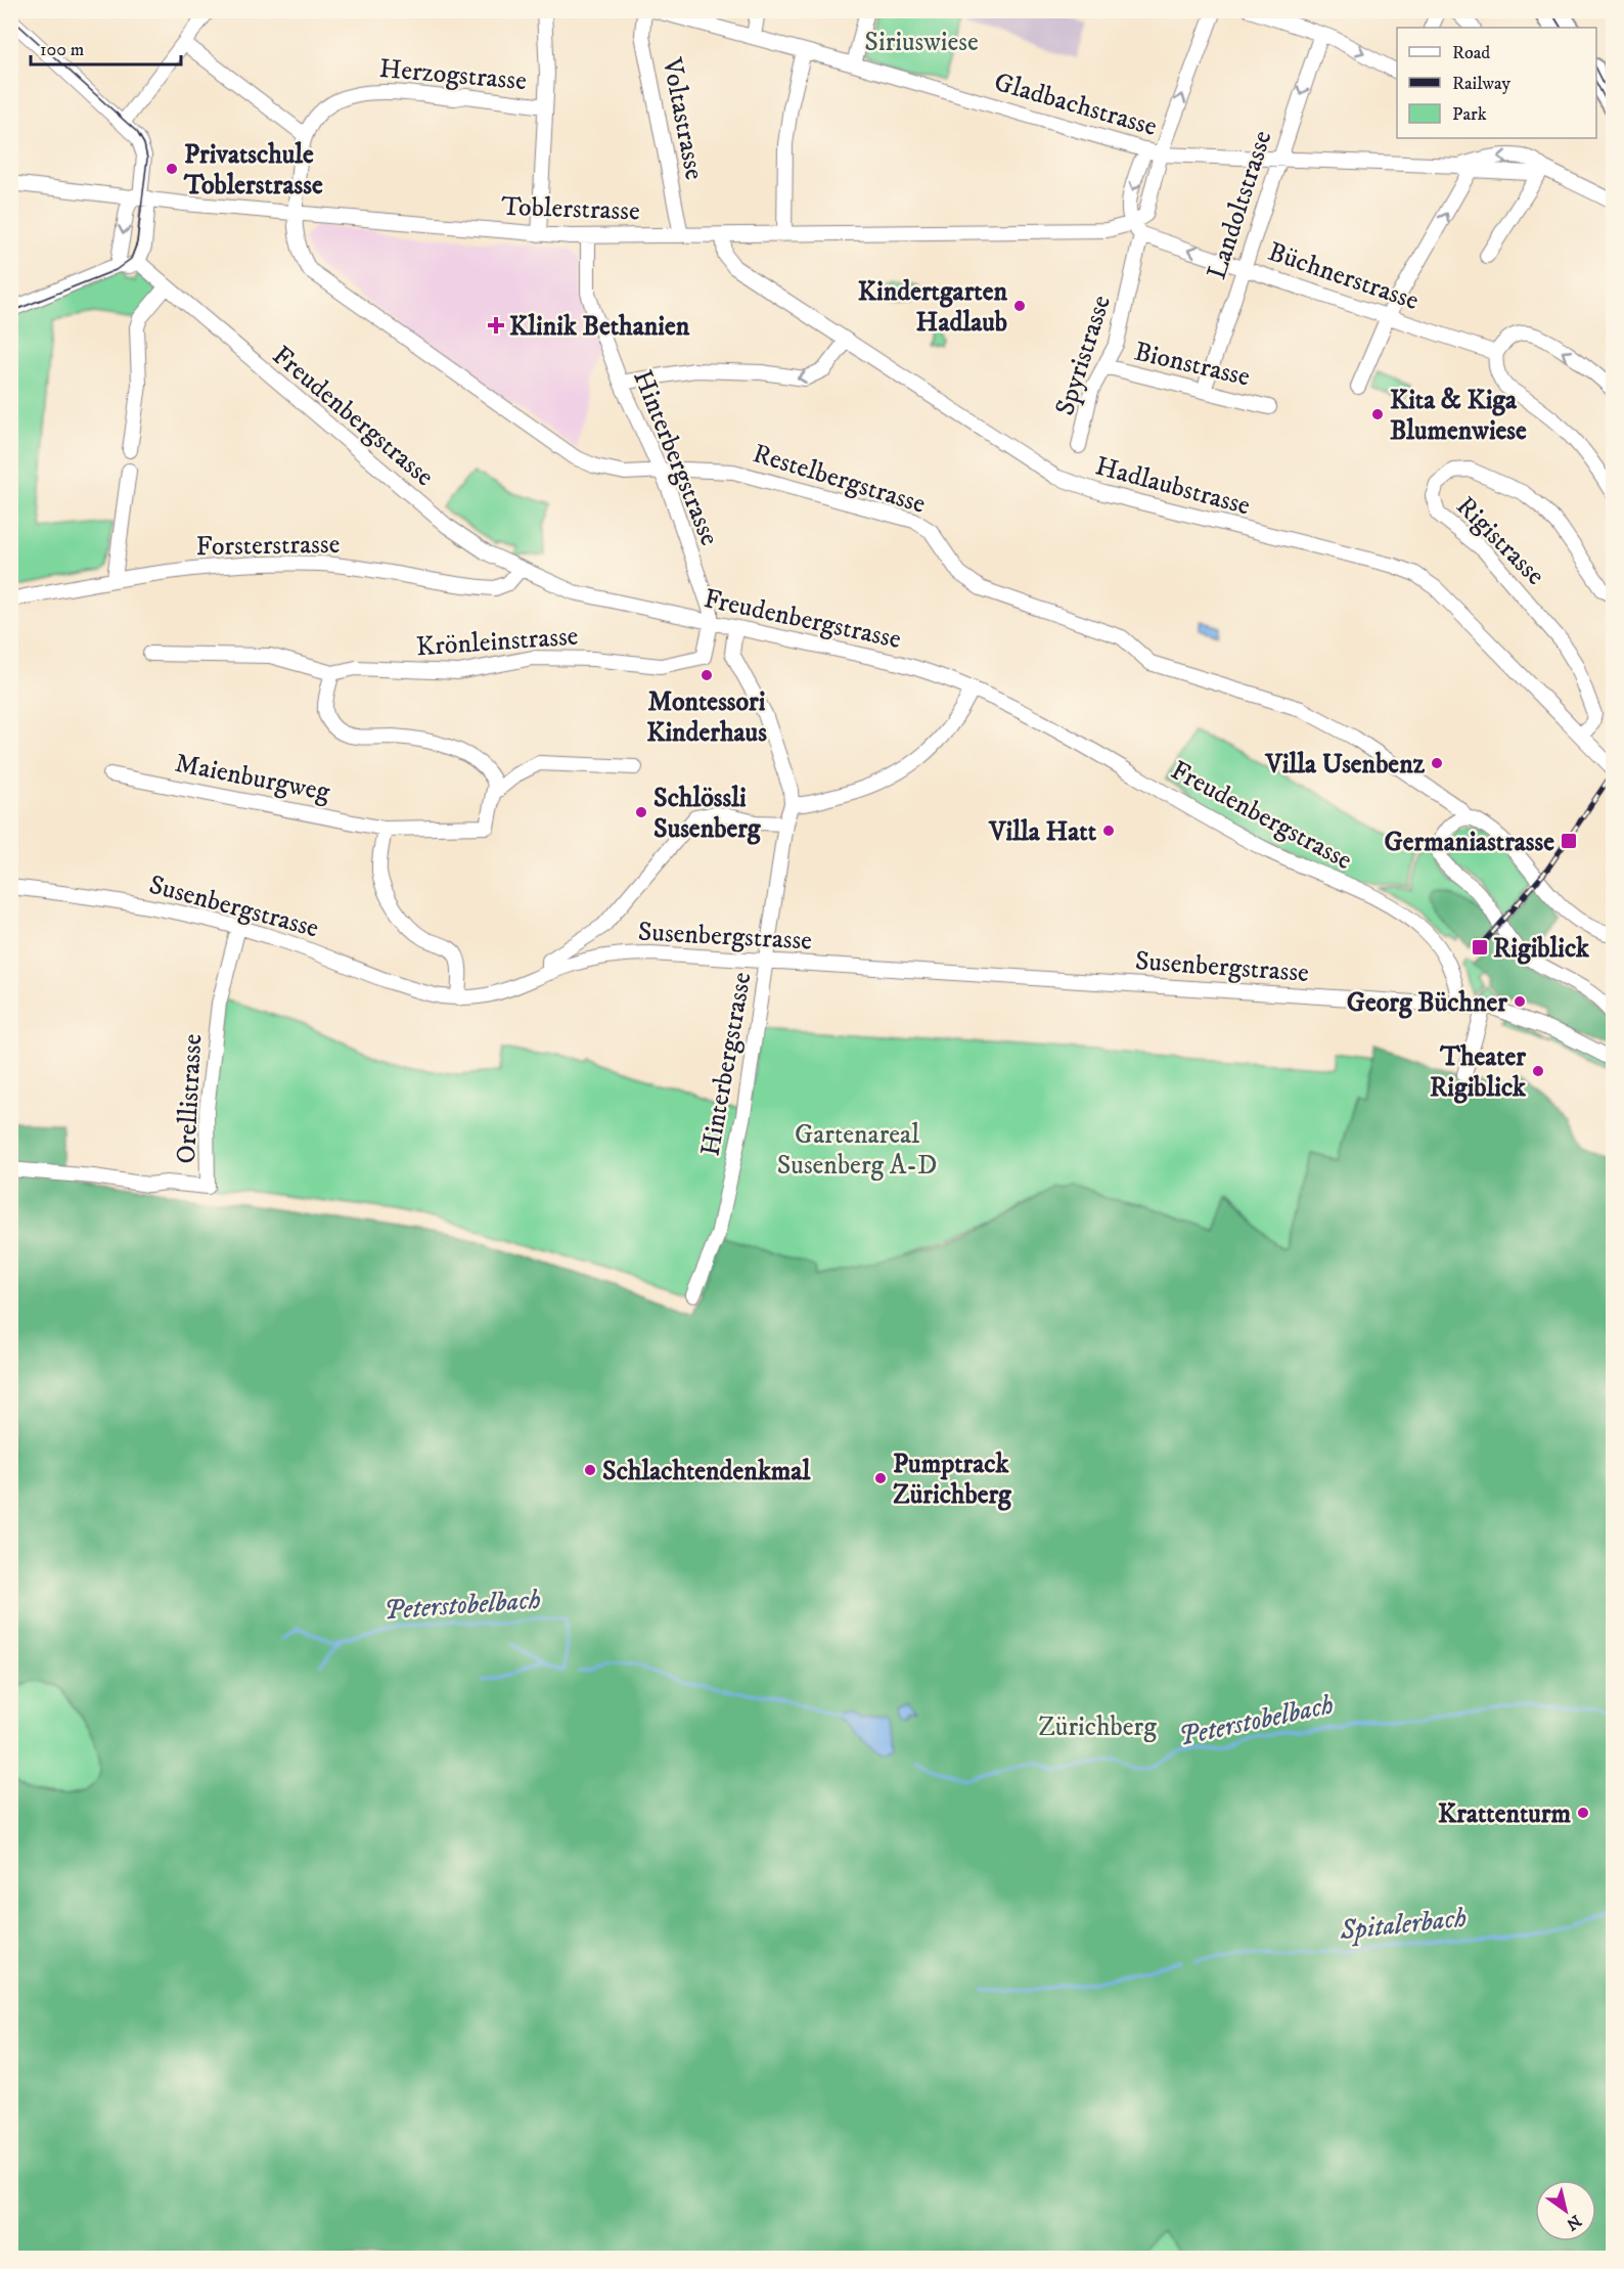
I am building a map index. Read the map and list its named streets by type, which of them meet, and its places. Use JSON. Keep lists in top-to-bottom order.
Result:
{
  "streets": {
    "street": [
      "Herzogstrasse",
      "Gladbachstrasse",
      "Voltastrasse",
      "Landoltstrasse",
      "Toblerstrasse",
      "Büchnerstrasse",
      "Spyristrasse",
      "Bionstrasse",
      "Freudenbergstrasse",
      "Hinterbergstrasse",
      "Restelbergstrasse",
      "Hadlaubstrasse",
      "Rigistrasse",
      "Forsterstrasse",
      "Krönleinstrasse",
      "Maienburgweg",
      "Susenbergstrasse",
      "Orellistrasse"
    ]
  },
  "crossings": [
    ["Herzogstrasse", "Toblerstrasse"],
    ["Herzogstrasse", "Restelbergstrasse"],
    ["Gladbachstrasse", "Landoltstrasse"],
    ["Voltastrasse", "Toblerstrasse"],
    ["Landoltstrasse", "Büchnerstrasse"],
    ["Landoltstrasse", "Bionstrasse"],
    ["Toblerstrasse", "Hinterbergstrasse"],
    ["Toblerstrasse", "Restelbergstrasse"],
    ["Toblerstrasse", "Hadlaubstrasse"],
    ["Büchnerstrasse", "Spyristrasse"],
    ["Spyristrasse", "Bionstrasse"],
    ["Freudenbergstrasse", "Hinterbergstrasse"],
    ["Freudenbergstrasse", "Forsterstrasse"],
    ["Freudenbergstrasse", "Krönleinstrasse"],
    ["Freudenbergstrasse", "Susenbergstrasse"],
    ["Hinterbergstrasse", "Restelbergstrasse"],
    ["Hinterbergstrasse", "Krönleinstrasse"],
    ["Hinterbergstrasse", "Susenbergstrasse"],
    ["Hadlaubstrasse", "Rigistrasse"],
    ["Susenbergstrasse", "Orellistrasse"]
  ],
  "water": ["Peterstobelbach", "Spitalerbach"],
  "parks": ["Siriuswiese", "Gartenareal Susenberg A-D", "Zürichberg"],
  "places": {
    "other": [
      "Privatschule Toblerstrasse",
      "Kindertgarten Hadlaub",
      "Kita & Kiga Blumenwiese",
      "Montessori Kinderhaus",
      "Villa Usenbenz",
      "Schlössli Susenberg",
      "Villa Hatt",
      "Georg Büchner",
      "Theater Rigiblick",
      "Schlachtendenkmal",
      "Pumptrack Zürichberg",
      "Krattenturm"
    ],
    "health": ["Klinik Bethanien"],
    "transit": ["Germaniastrasse", "Rigiblick"]
  },
  "legend": ["Road", "Railway", "Park"],
  "scale_bar": "100 m",
  "north": "bottom right"
}
